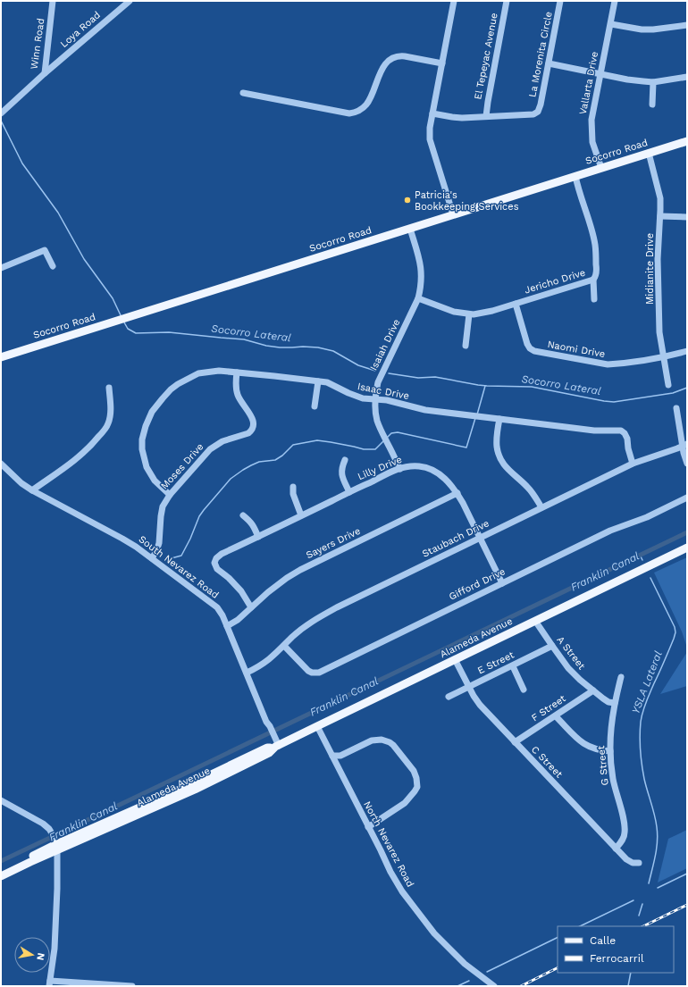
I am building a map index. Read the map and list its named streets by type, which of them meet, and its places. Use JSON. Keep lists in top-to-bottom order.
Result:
{
  "streets": {
    "main road": ["Socorro Road", "Alameda Avenue"],
    "street": [
      "Loya Road",
      "Winn Road",
      "La Morenita Circle",
      "El Tepeyac Avenue",
      "Vallarta Drive",
      "Midianite Drive",
      "Jericho Drive",
      "Isaiah Drive",
      "Naomi Drive",
      "Isaac Drive",
      "Moses Drive",
      "Lilly Drive",
      "Staubach Drive",
      "Sayers Drive",
      "South Nevarez Road",
      "Gifford Drive",
      "A Street",
      "E Street",
      "F Street",
      "C Street",
      "G Street",
      "North Nevarez Road"
    ]
  },
  "crossings": [
    ["Loya Road", "Winn Road"],
    ["La Morenita Circle", "El Tepeyac Avenue"],
    ["Vallarta Drive", "Socorro Road"],
    ["Socorro Road", "Midianite Drive"],
    ["Socorro Road", "Jericho Drive"],
    ["Socorro Road", "Isaiah Drive"],
    ["Midianite Drive", "Naomi Drive"],
    ["Jericho Drive", "Isaiah Drive"],
    ["Jericho Drive", "Naomi Drive"],
    ["Isaiah Drive", "Isaac Drive"],
    ["Isaiah Drive", "Lilly Drive"],
    ["Isaac Drive", "Moses Drive"],
    ["Isaac Drive", "Staubach Drive"],
    ["Moses Drive", "South Nevarez Road"],
    ["Lilly Drive", "Staubach Drive"],
    ["Lilly Drive", "Sayers Drive"],
    ["Lilly Drive", "Gifford Drive"],
    ["Staubach Drive", "South Nevarez Road"],
    ["Staubach Drive", "Gifford Drive"],
    ["Sayers Drive", "South Nevarez Road"],
    ["South Nevarez Road", "Alameda Avenue"],
    ["Alameda Avenue", "A Street"],
    ["Alameda Avenue", "C Street"],
    ["Alameda Avenue", "North Nevarez Road"],
    ["A Street", "E Street"],
    ["A Street", "F Street"],
    ["A Street", "G Street"],
    ["E Street", "C Street"],
    ["F Street", "C Street"],
    ["C Street", "G Street"]
  ],
  "water": ["Socorro Lateral", "Franklin Canal", "YSLA Lateral"],
  "places": ["Patricia's Bookkeeping Services"],
  "legend": ["Calle", "Ferrocarril"],
  "north": "right"
}
